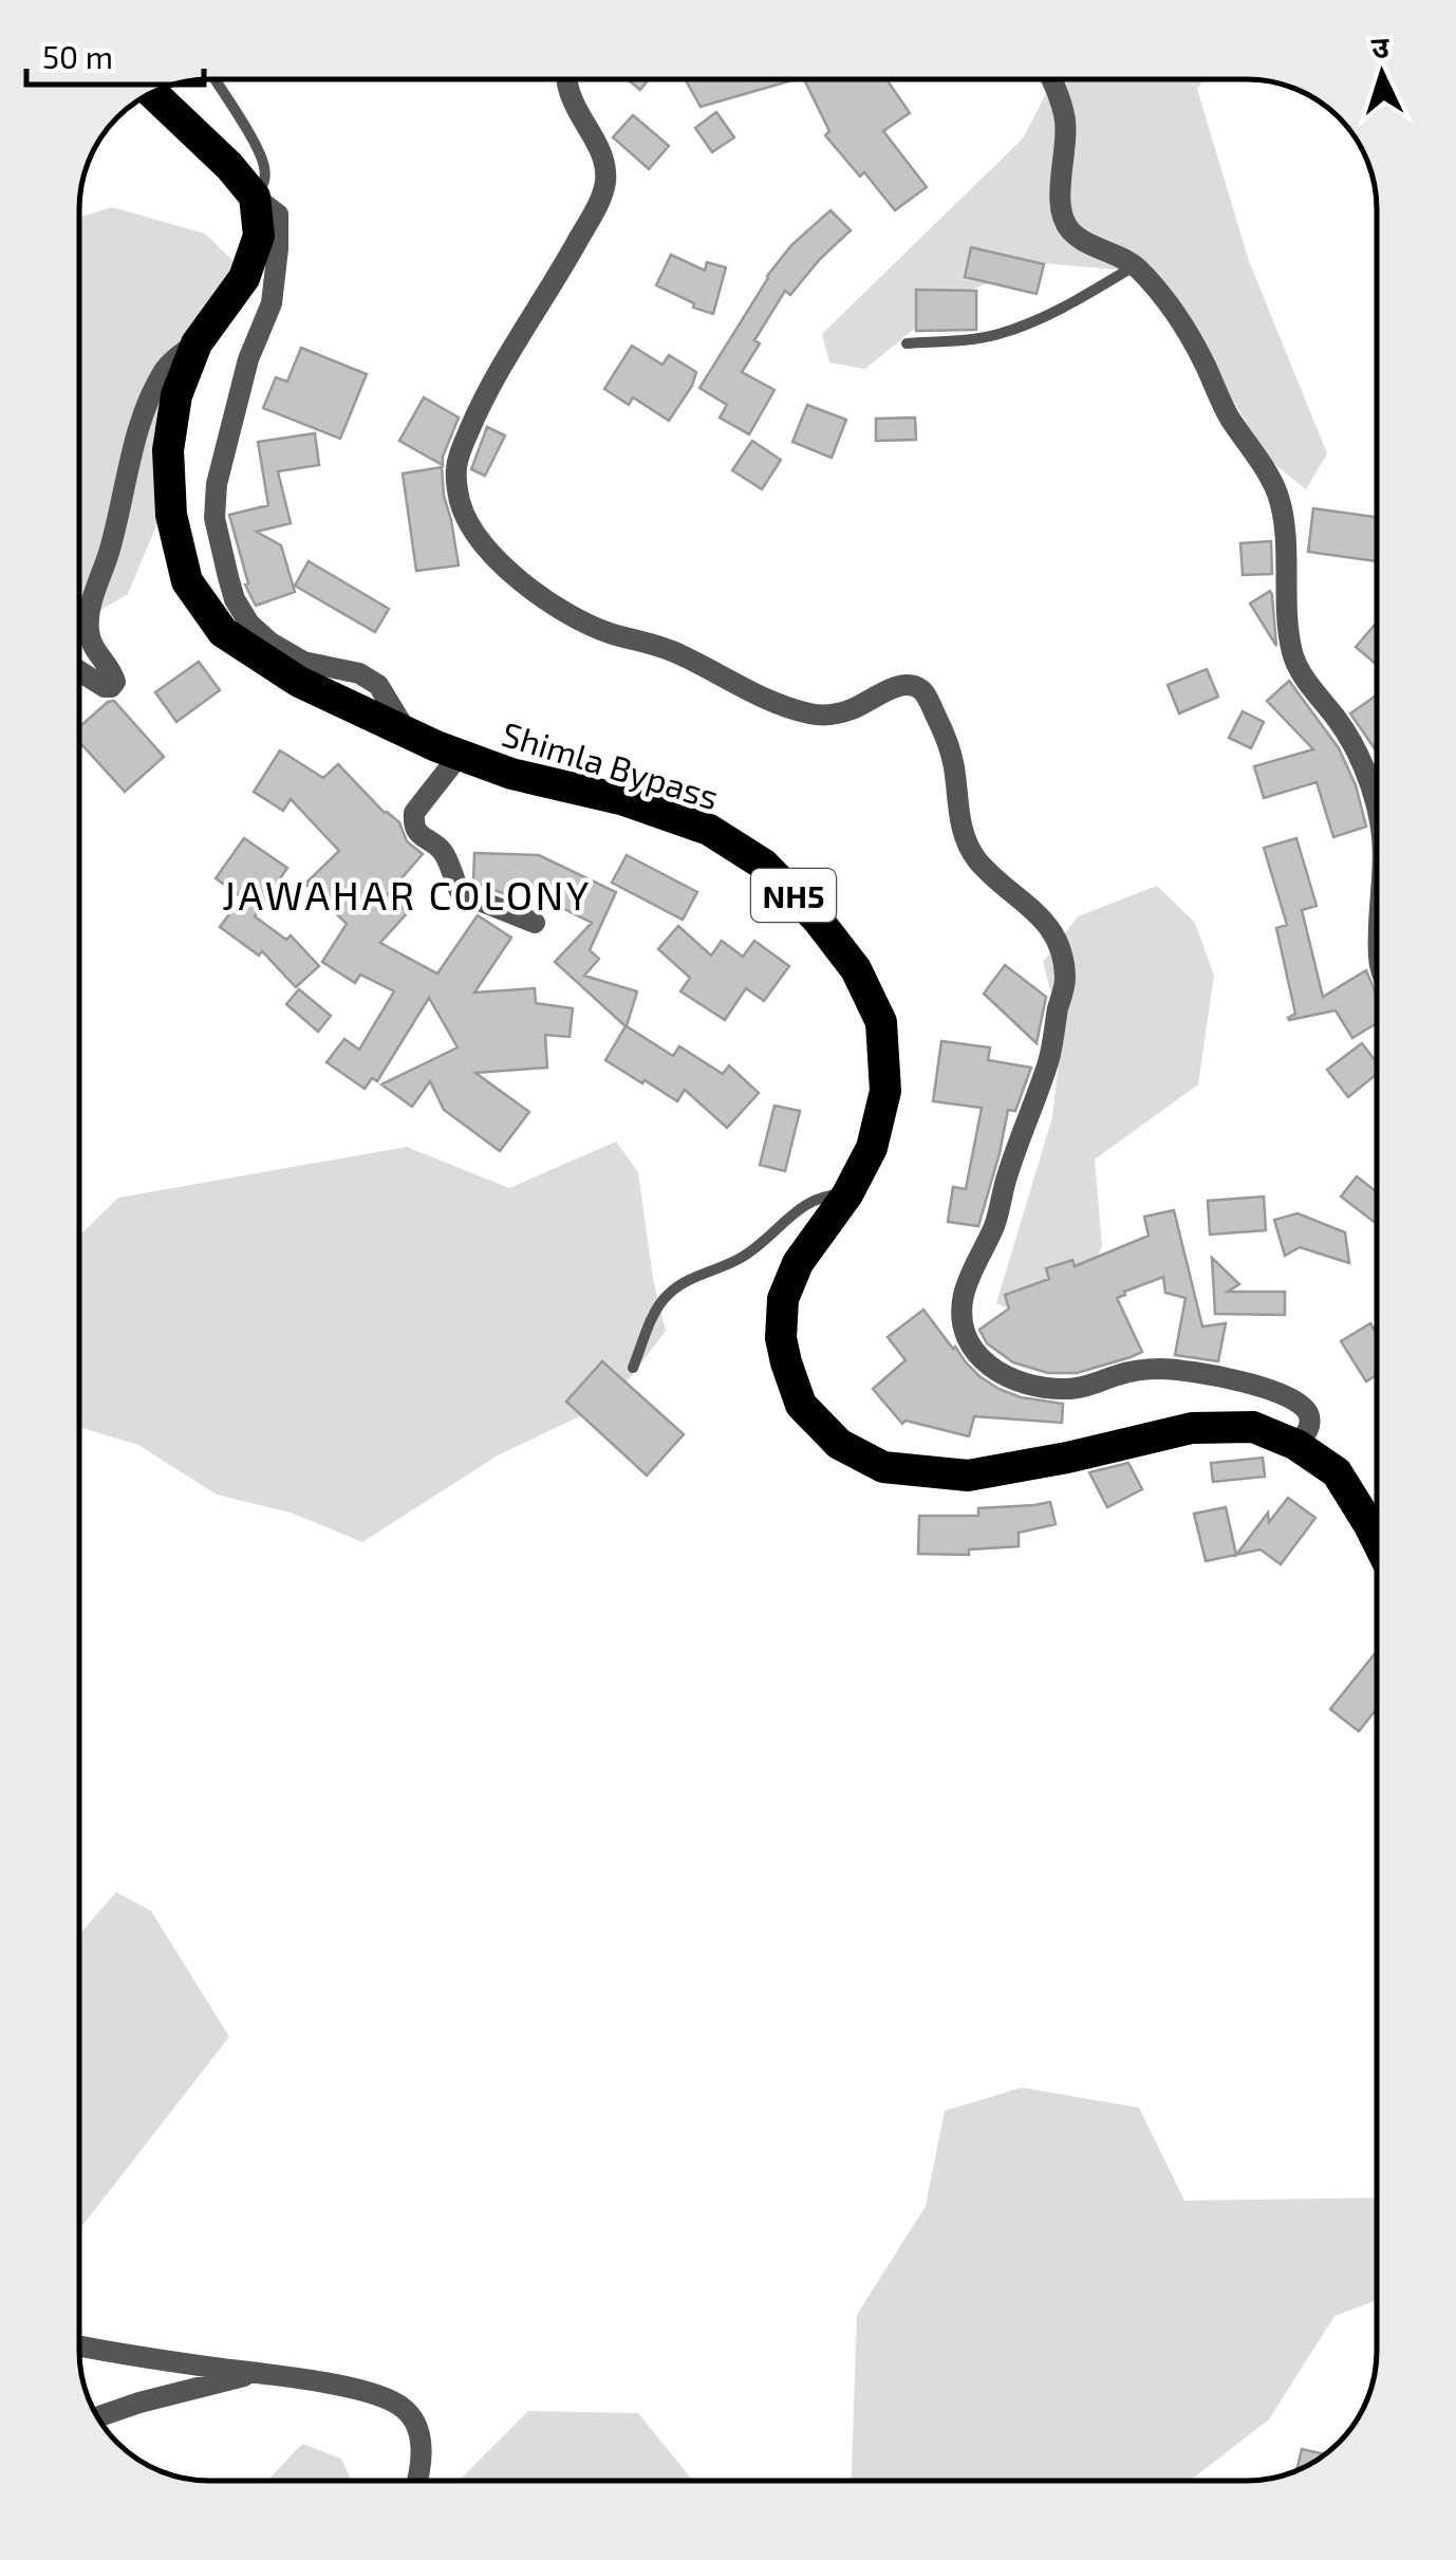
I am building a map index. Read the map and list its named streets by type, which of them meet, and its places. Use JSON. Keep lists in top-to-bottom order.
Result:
{
  "streets": {
    "highway": ["Shimla Bypass", "NH5"]
  },
  "districts": ["JAWAHAR COLONY"],
  "scale_bar": "50 m",
  "north": "top"
}
